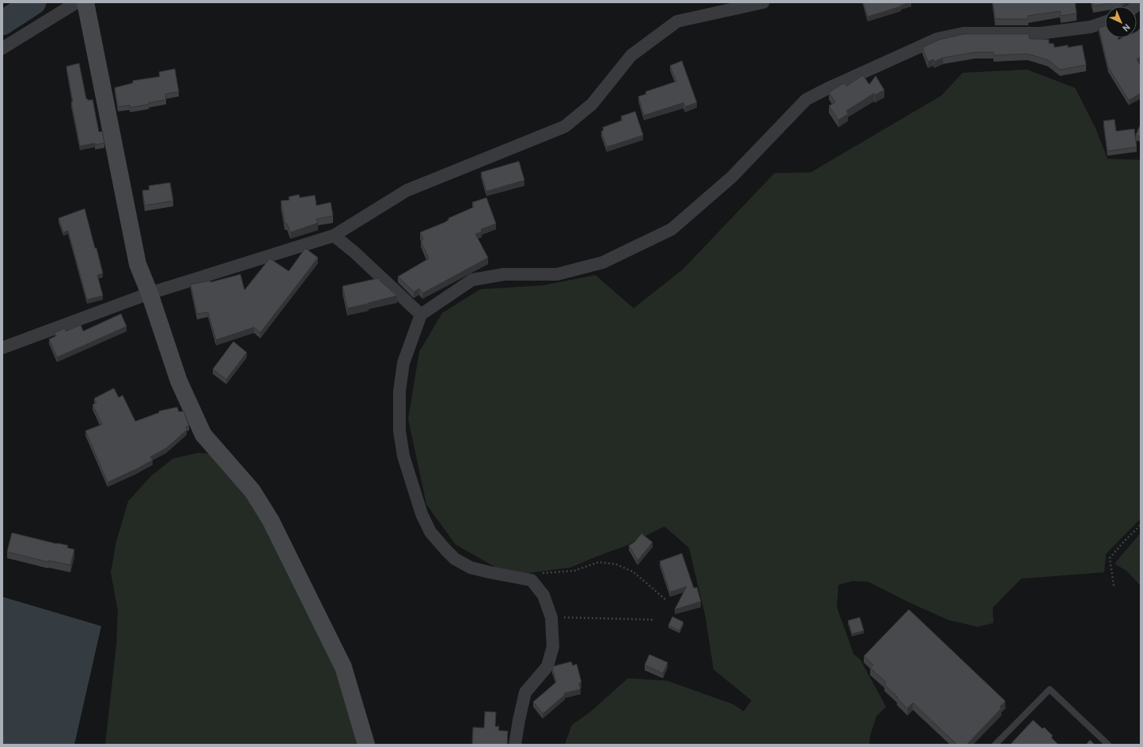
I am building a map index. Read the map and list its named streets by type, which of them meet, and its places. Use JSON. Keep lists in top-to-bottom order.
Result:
{
  "north": "bottom right"
}
